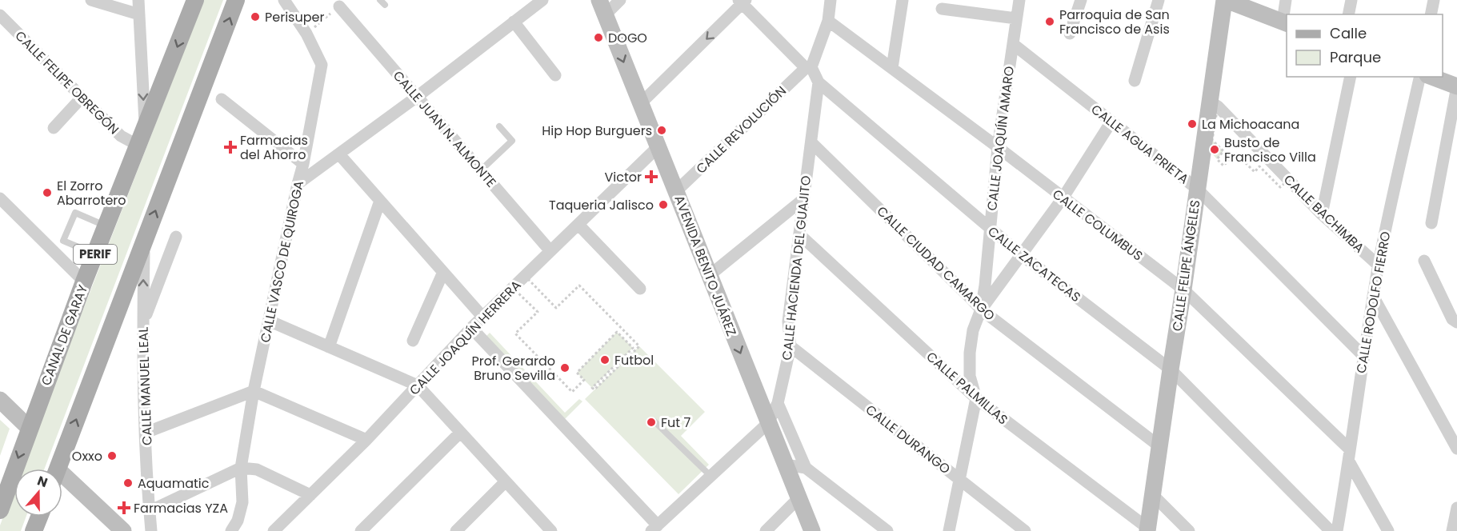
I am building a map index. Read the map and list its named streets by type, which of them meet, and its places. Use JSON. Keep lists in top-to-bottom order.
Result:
{
  "streets": {
    "main road": ["PERIF", "CANAL DE GARAY"],
    "street": [
      "CALLE FELIPE OBREGÓN",
      "CALLE JUAN N. ALMONTE",
      "CALLE REVOLUCIÓN",
      "CALLE JOAQUÍN AMARO",
      "CALLE AGUA PRIETA",
      "CALLE BACHIMBA",
      "CALLE COLUMBUS",
      "CALLE VASCO DE QUIROGA",
      "CALLE CIUDAD CAMARGO",
      "CALLE ZACATECAS",
      "AVENIDA BENITO JUÁREZ",
      "CALLE FELIPE ÁNGELES",
      "CALLE HACIENDA DEL GUAJITO",
      "CALLE RODOLFO FIERRO",
      "CALLE JOAQUÍN HERRERA",
      "CALLE MANUEL LEAL",
      "CALLE PALMILLAS",
      "CALLE DURANGO"
    ]
  },
  "crossings": [
    ["CALLE FELIPE OBREGÓN", "CANAL DE GARAY"],
    ["CALLE JUAN N. ALMONTE", "CALLE JOAQUÍN HERRERA"],
    ["CALLE REVOLUCIÓN", "CALLE ZACATECAS"],
    ["CALLE REVOLUCIÓN", "AVENIDA BENITO JUÁREZ"],
    ["CALLE JOAQUÍN AMARO", "CALLE AGUA PRIETA"],
    ["CALLE JOAQUÍN AMARO", "CALLE COLUMBUS"],
    ["CALLE JOAQUÍN AMARO", "CALLE CIUDAD CAMARGO"],
    ["CALLE JOAQUÍN AMARO", "CALLE ZACATECAS"],
    ["CALLE JOAQUÍN AMARO", "CALLE PALMILLAS"],
    ["CALLE JOAQUÍN AMARO", "CALLE DURANGO"],
    ["CALLE AGUA PRIETA", "CALLE FELIPE ÁNGELES"],
    ["CALLE AGUA PRIETA", "CALLE RODOLFO FIERRO"],
    ["CALLE BACHIMBA", "CALLE FELIPE ÁNGELES"],
    ["CALLE BACHIMBA", "CALLE RODOLFO FIERRO"],
    ["CALLE COLUMBUS", "CALLE FELIPE ÁNGELES"],
    ["CALLE COLUMBUS", "CALLE RODOLFO FIERRO"],
    ["PERIF", "CALLE MANUEL LEAL"],
    ["CALLE CIUDAD CAMARGO", "CALLE FELIPE ÁNGELES"],
    ["CALLE CIUDAD CAMARGO", "CALLE HACIENDA DEL GUAJITO"],
    ["CALLE ZACATECAS", "CALLE FELIPE ÁNGELES"],
    ["CALLE ZACATECAS", "CALLE HACIENDA DEL GUAJITO"],
    ["AVENIDA BENITO JUÁREZ", "CALLE HACIENDA DEL GUAJITO"],
    ["AVENIDA BENITO JUÁREZ", "CALLE JOAQUÍN HERRERA"],
    ["CALLE FELIPE ÁNGELES", "CALLE PALMILLAS"],
    ["CALLE HACIENDA DEL GUAJITO", "CALLE PALMILLAS"],
    ["CALLE HACIENDA DEL GUAJITO", "CALLE DURANGO"]
  ],
  "one_way": ["AVENIDA BENITO JUÁREZ"],
  "places": {
    "other": [
      "Perisuper",
      "Parroquia de San Francisco de Asis",
      "DOGO",
      "La Michoacana",
      "Hip Hop Burguers",
      "Busto de Francisco Villa",
      "El Zorro Abarrotero",
      "Taqueria Jalisco",
      "Futbol",
      "Prof. Gerardo Bruno Sevilla",
      "Fut 7",
      "Oxxo",
      "Aquamatic"
    ],
    "health": ["Farmacias del Ahorro", "Victor", "Farmacias YZA"]
  },
  "legend": ["Calle", "Parque"],
  "north": "top"
}
